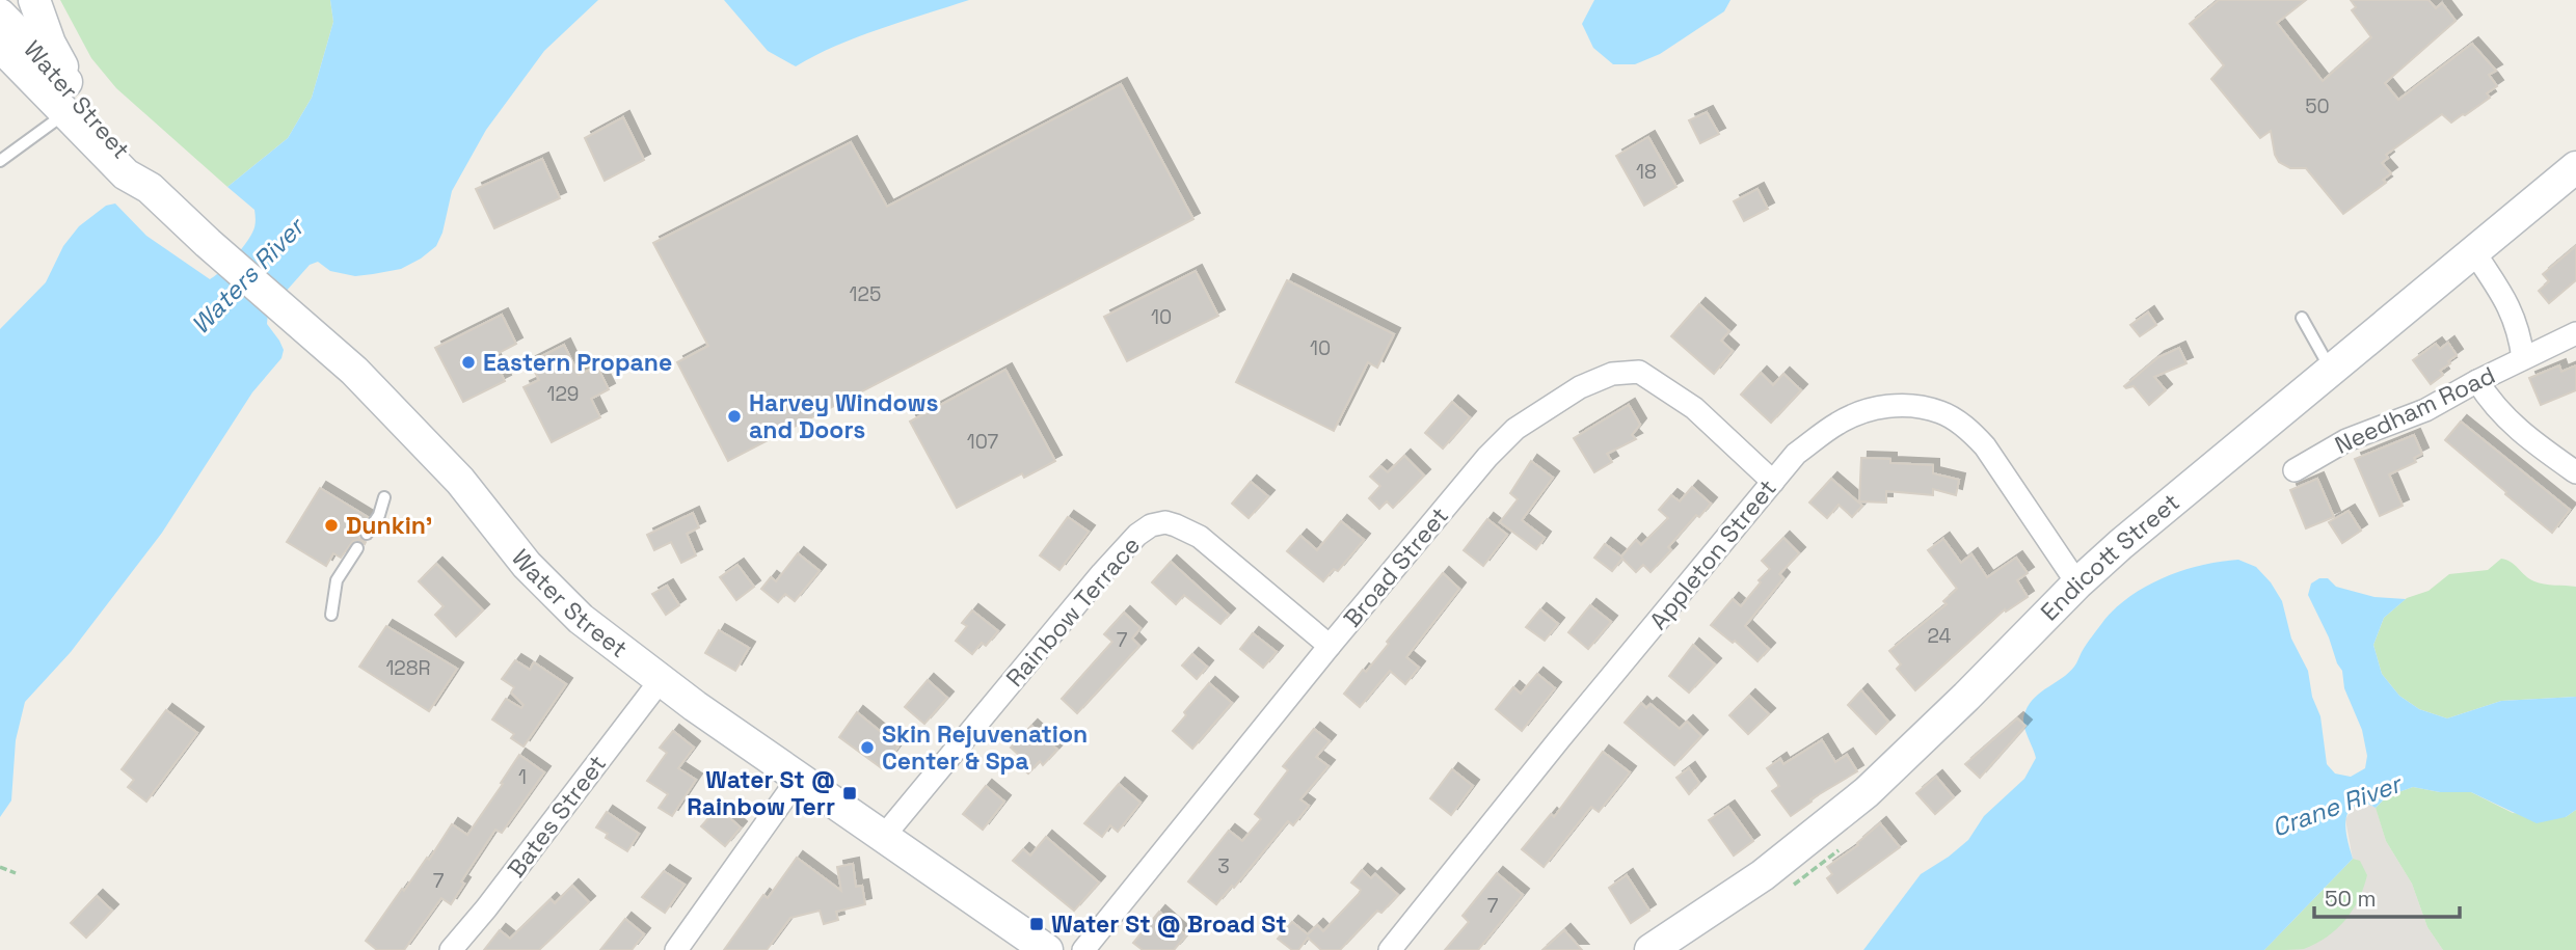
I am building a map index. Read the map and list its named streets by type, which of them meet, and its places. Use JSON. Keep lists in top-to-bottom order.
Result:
{
  "streets": {
    "main road": ["Water Street", "Endicott Street"],
    "street": [
      "Needham Road",
      "Appleton Street",
      "Broad Street",
      "Rainbow Terrace",
      "Bates Street"
    ]
  },
  "crossings": [
    ["Water Street", "Rainbow Terrace"],
    ["Water Street", "Bates Street"],
    ["Appleton Street", "Endicott Street"],
    ["Appleton Street", "Broad Street"],
    ["Broad Street", "Rainbow Terrace"]
  ],
  "water": ["Waters River", "Crane River"],
  "places": {
    "other": [
      "Eastern Propane",
      "Harvey Windows and Doors",
      "Dunkin'",
      "Skin Rejuvenation Center & Spa"
    ],
    "transit": ["Water St @ Rainbow Terr", "Water St @ Broad St"]
  },
  "house_numbers": [
    "50",
    "18",
    "125",
    "10",
    "10",
    "129",
    "107",
    "24",
    "7",
    "128R",
    "1",
    "3",
    "7",
    "7"
  ],
  "scale_bar": "50 m"
}
